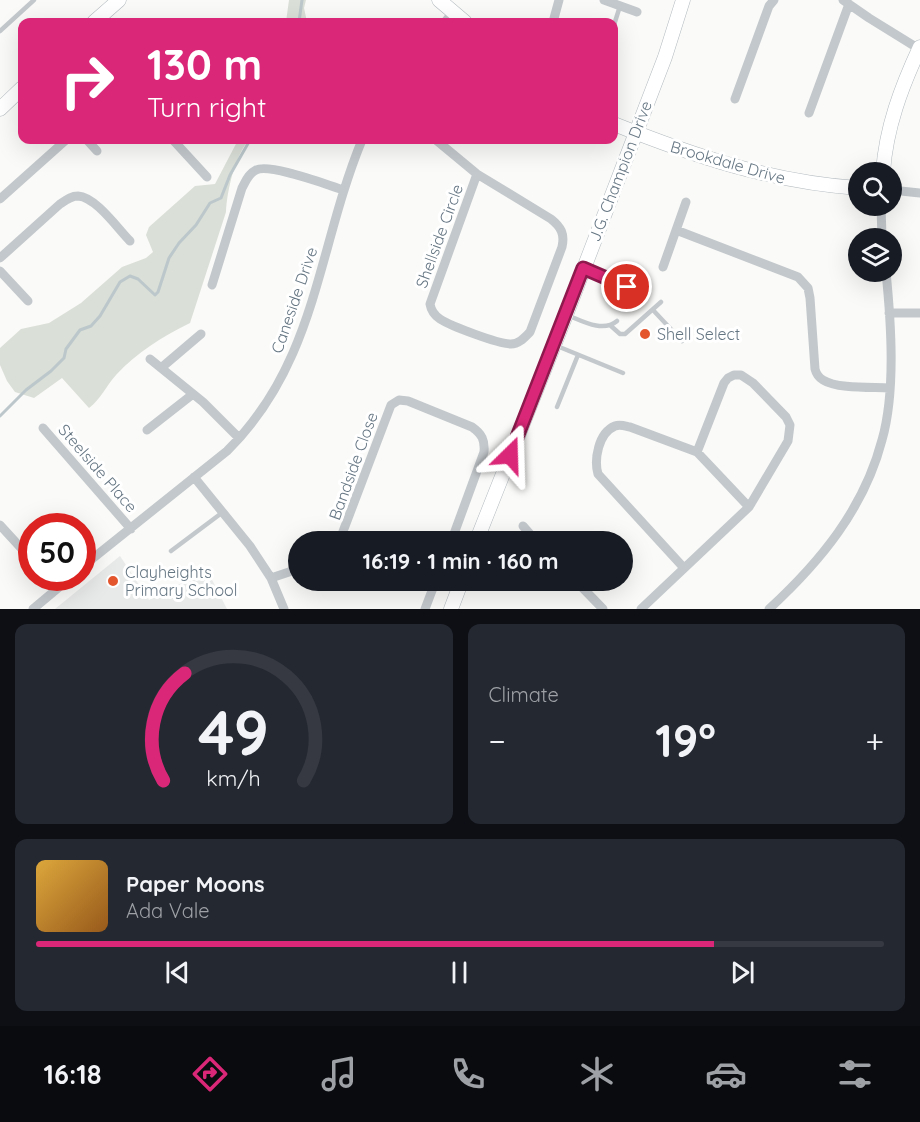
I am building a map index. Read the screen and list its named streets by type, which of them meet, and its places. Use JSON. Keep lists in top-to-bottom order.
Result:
{
  "streets": {
    "main road": ["Brookdale Drive", "J.G. Champion Drive"],
    "street": [
      "Shellside Circle",
      "Caneside Drive",
      "Bandside Close",
      "Steelside Place"
    ]
  },
  "crossings": [
    ["Brookdale Drive", "J.G. Champion Drive"],
    ["Caneside Drive", "Steelside Place"]
  ],
  "places": ["Shell Select", "Clayheights Primary School"],
  "page": {
    "turn": ["130 m", "Turn right"],
    "limit": "50",
    "trip": "16:19 · 1 min · 160 m",
    "tile": "Climate",
    "heat": ["−", "19°", "+"],
    "song": ["Paper Moons", "Ada Vale"],
    "tabs": "16:18",
    "gauge": ["49", "km/h"]
  }
}
